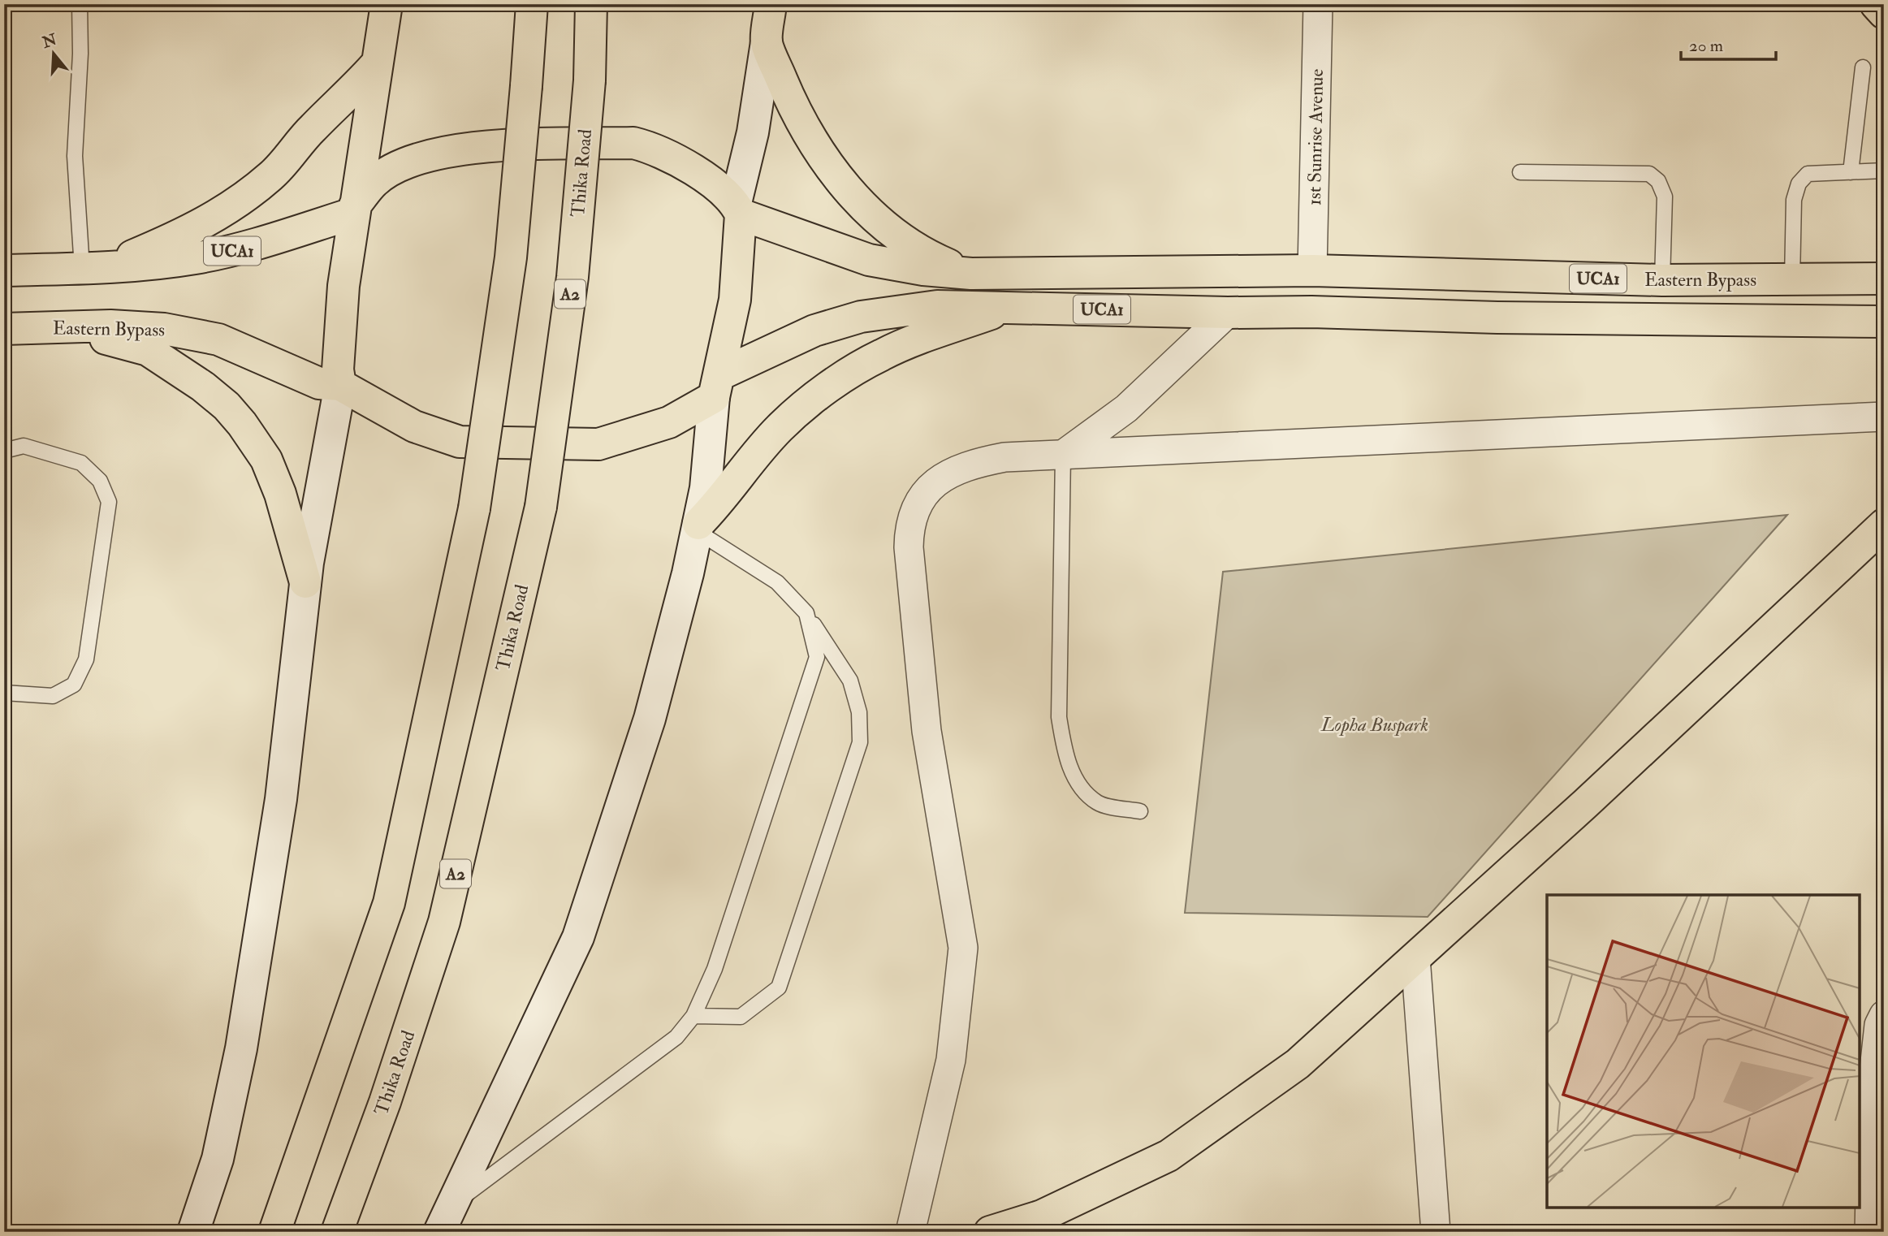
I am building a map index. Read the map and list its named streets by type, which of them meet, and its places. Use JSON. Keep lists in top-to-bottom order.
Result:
{
  "streets": {
    "main road": [
      "Thika Road",
      "UCA1",
      "Eastern Bypass",
      "A2"
    ],
    "street": ["1st Sunrise Avenue"]
  },
  "crossings": [
    ["1st Sunrise Avenue", "UCA1"],
    ["1st Sunrise Avenue", "Eastern Bypass"],
    ["UCA1", "Eastern Bypass"]
  ],
  "parks": ["Lopha Buspark"],
  "scale_bar": "20 m",
  "north": "top"
}
